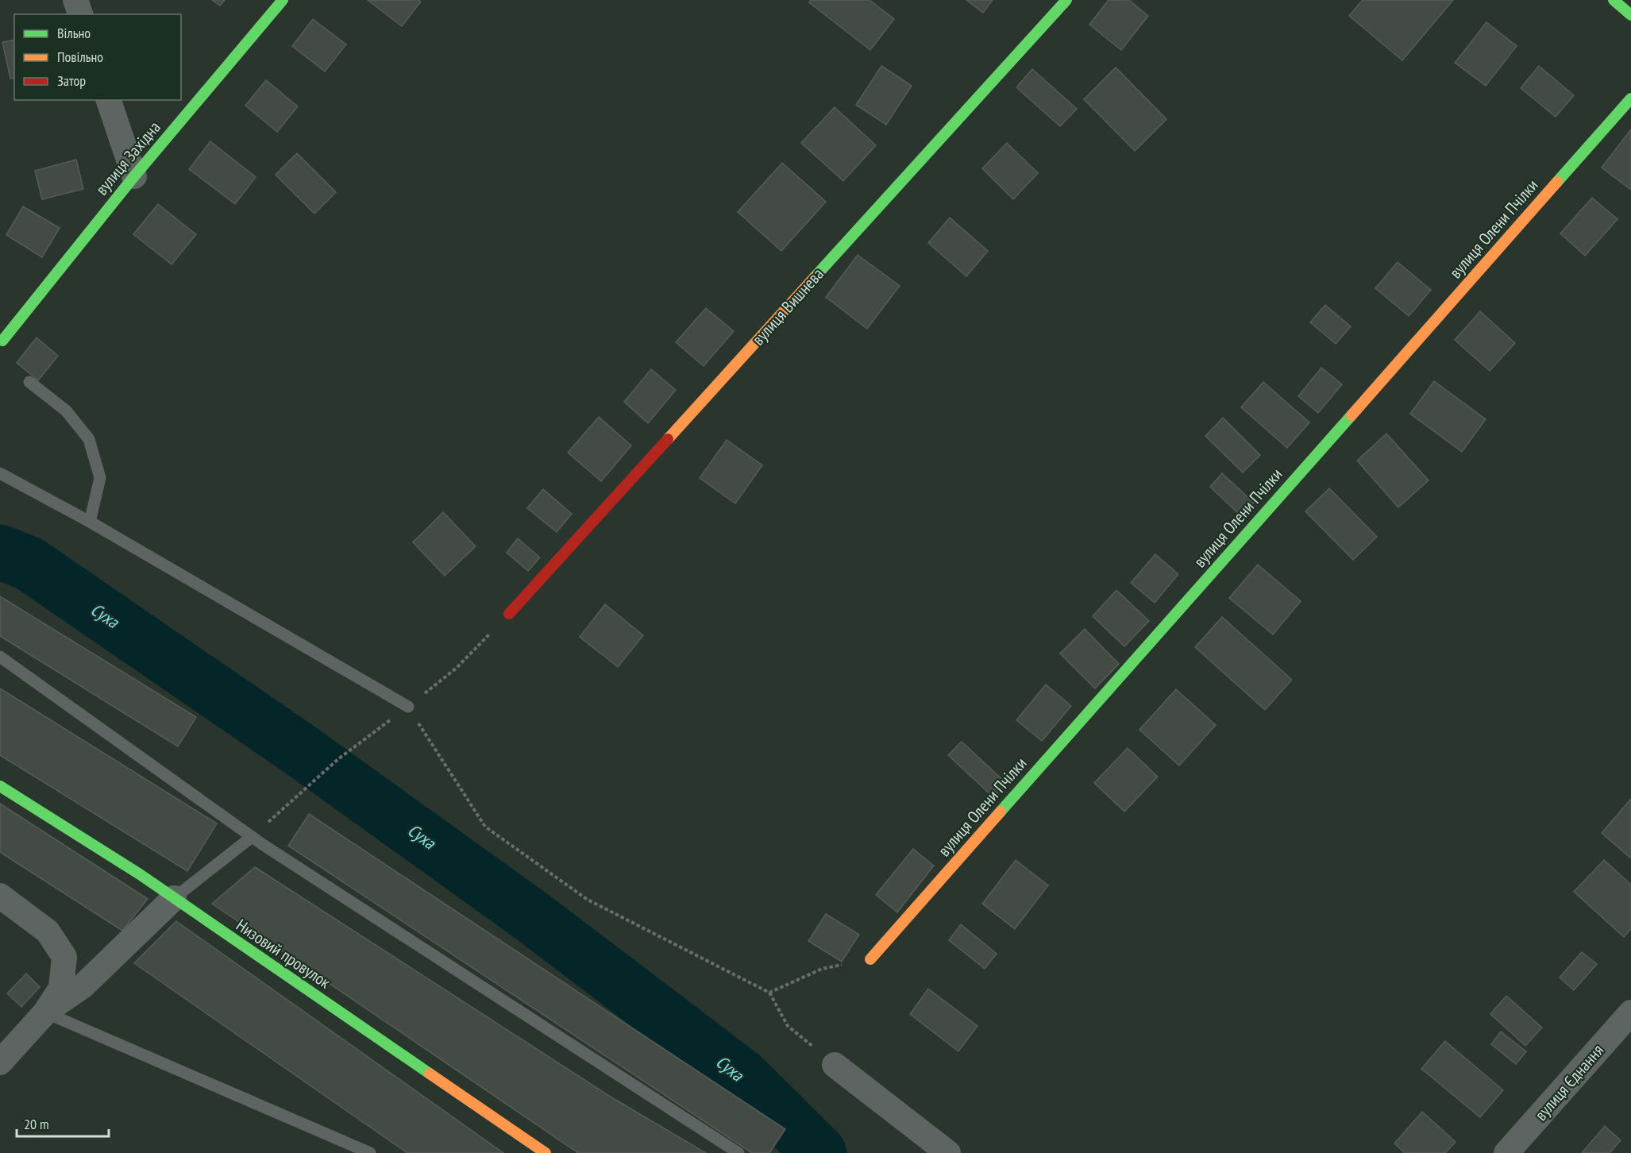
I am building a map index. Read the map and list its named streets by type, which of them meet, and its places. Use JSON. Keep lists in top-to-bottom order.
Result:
{
  "streets": {
    "street": [
      "вулиця Західна",
      "вулиця Олени Пчілки",
      "вулиця Вишнева",
      "Низовий провулок",
      "вулиця Єднання"
    ]
  },
  "water": ["Суха"],
  "legend": ["Вільно", "Повільно", "Затор"],
  "scale_bar": "20 m"
}
